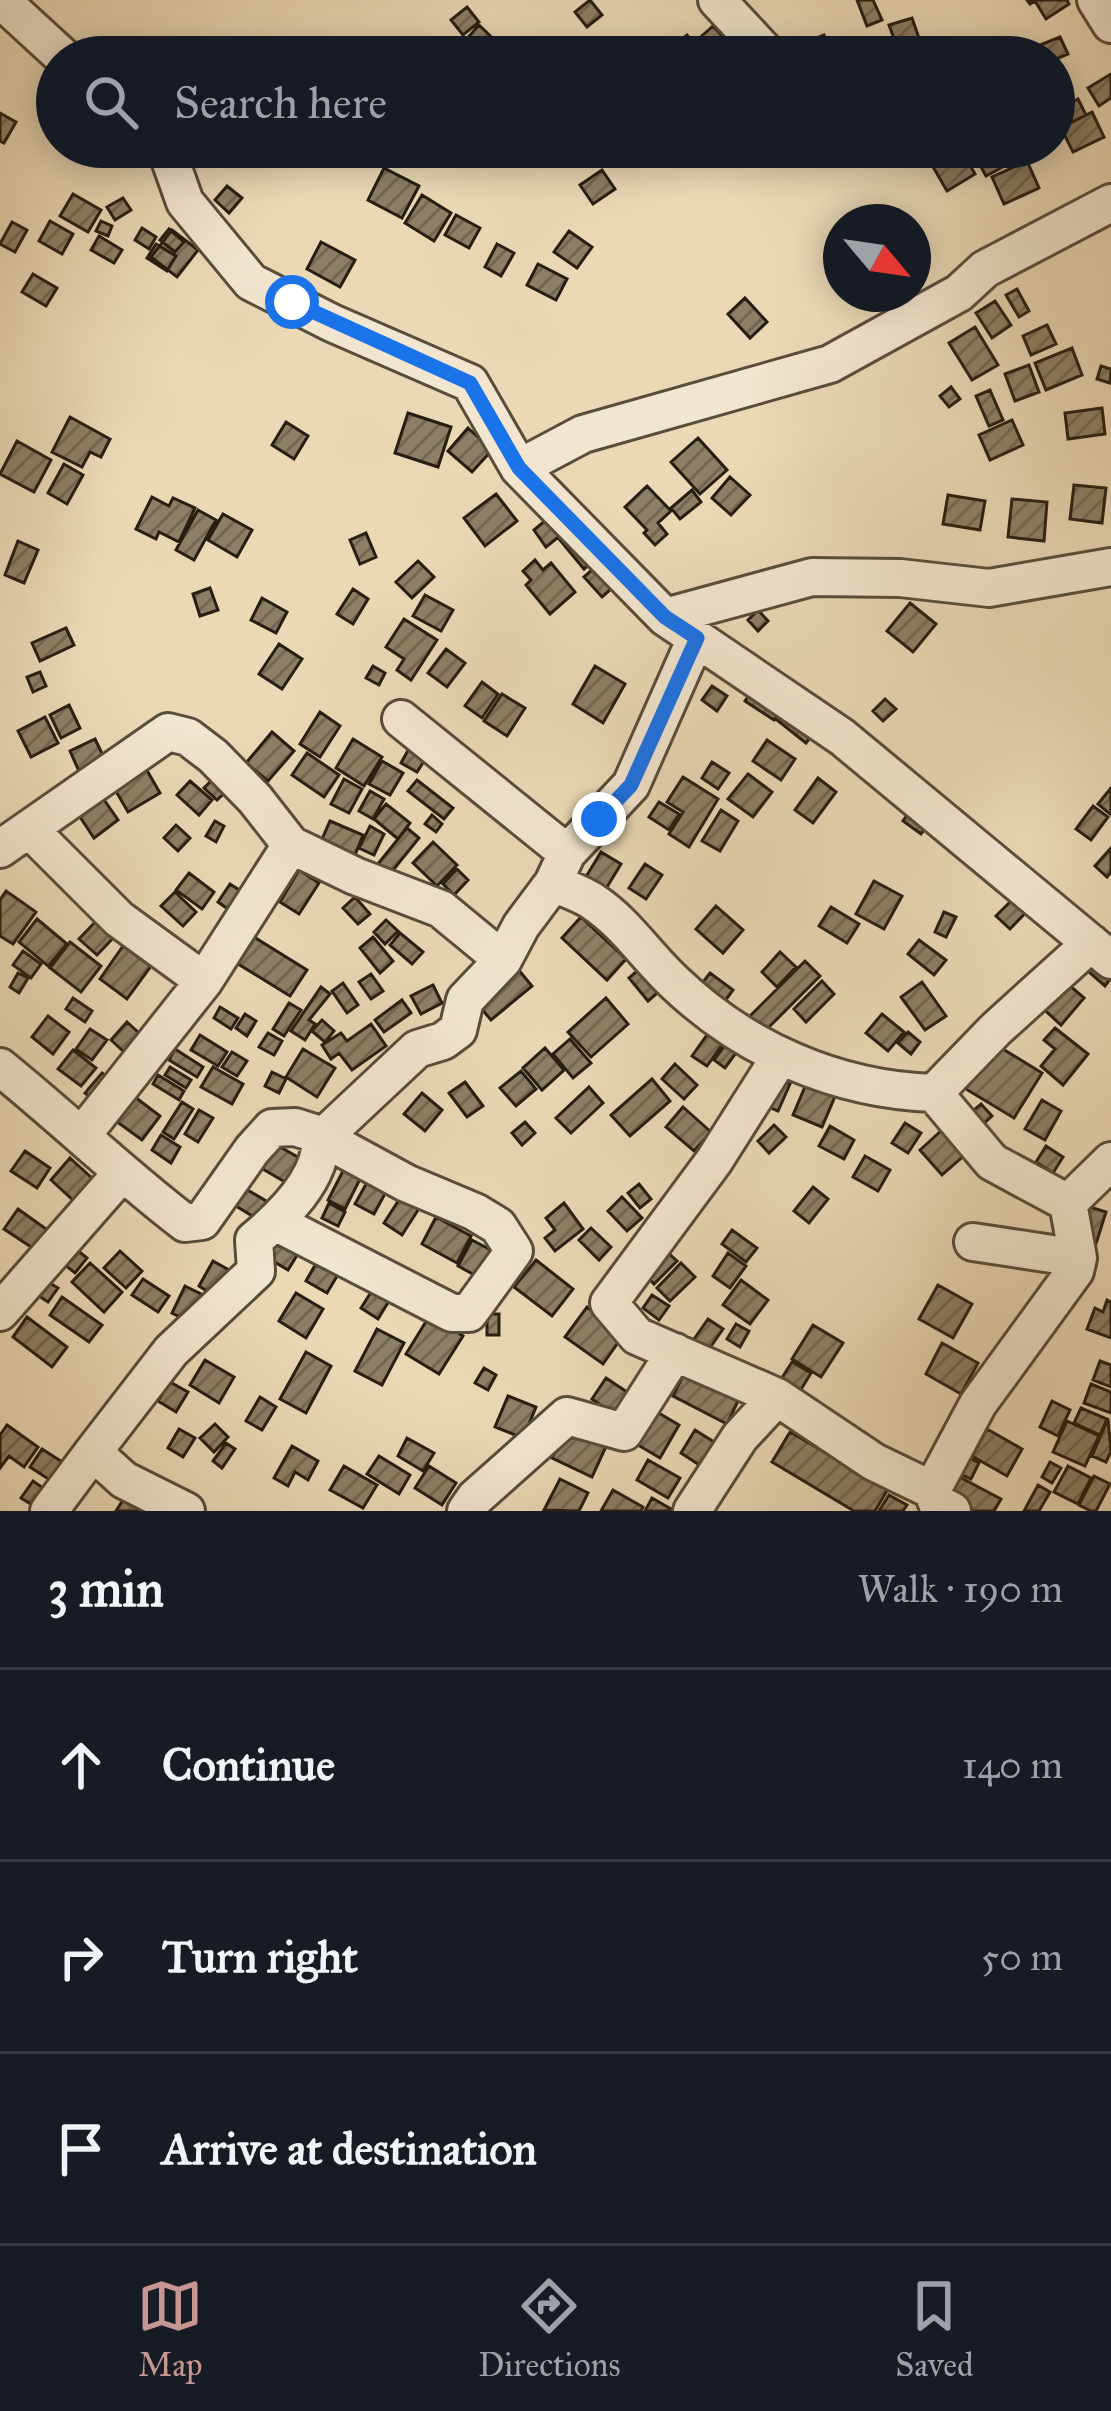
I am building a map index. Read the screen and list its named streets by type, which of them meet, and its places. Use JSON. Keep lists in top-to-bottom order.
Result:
{
  "north": "bottom right",
  "page": {
    "search": "Search here",
    "heading": ["3 min", "Walk · 190 m"],
    "list": [
      ["Continue", "140 m"],
      ["Turn right", "50 m"],
      "Arrive at destination"
    ],
    "nav": ["Map", "Directions", "Saved"]
  }
}
